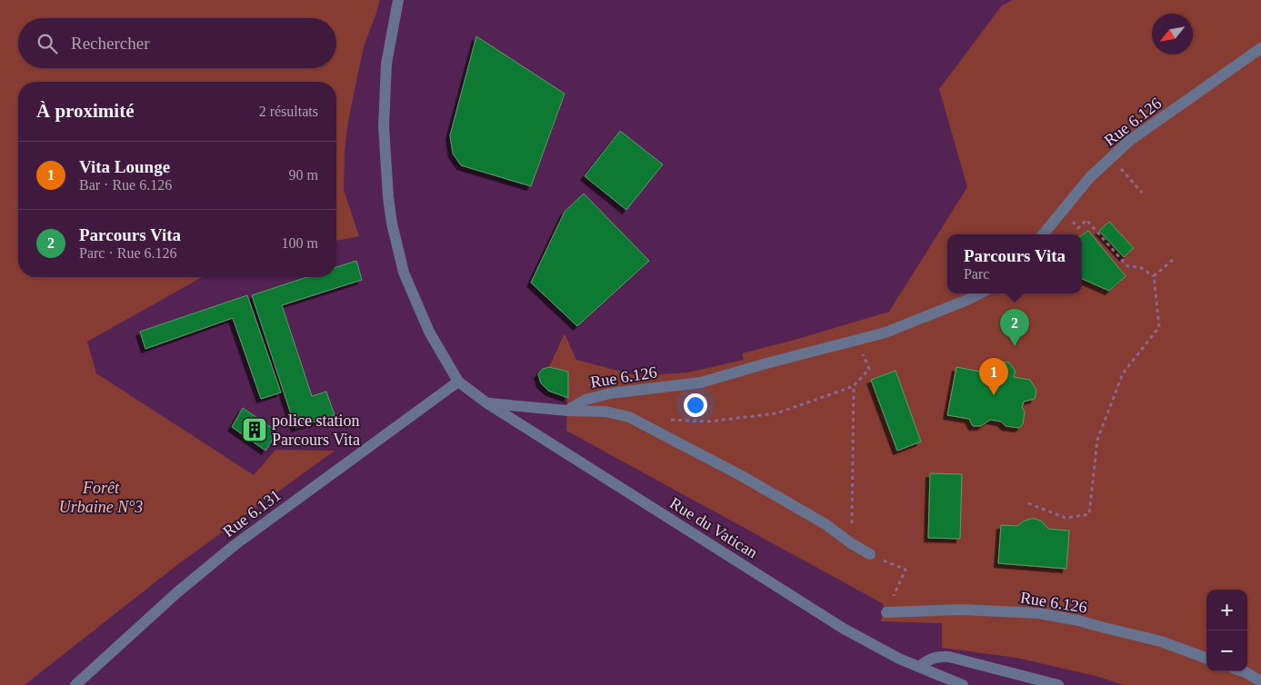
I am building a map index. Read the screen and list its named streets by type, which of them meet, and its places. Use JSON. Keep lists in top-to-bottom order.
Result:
{
  "streets": {
    "street": ["Rue 6.126", "Rue 6.131", "Rue du Vatican"]
  },
  "crossings": [
    ["Rue 6.131", "Rue du Vatican"]
  ],
  "parks": ["Forêt Urbaine N°3"],
  "places": {
    "building": ["police station Parcours Vita"]
  },
  "north": "bottom left",
  "page": {
    "search": "Rechercher",
    "heading": ["À proximité", "2 résultats"],
    "list": [
      {
        "mark": "1",
        "name": "Vita Lounge",
        "note": "Bar · Rue 6.126",
        "value": "90 m"
      },
      {
        "mark": "2",
        "name": "Parcours Vita",
        "note": "Parc · Rue 6.126",
        "value": "100 m"
      }
    ],
    "popup": ["Parcours Vita", "Parc"],
    "pins": ["2", "1"],
    "map_buttons": ["+", "−"]
  }
}
